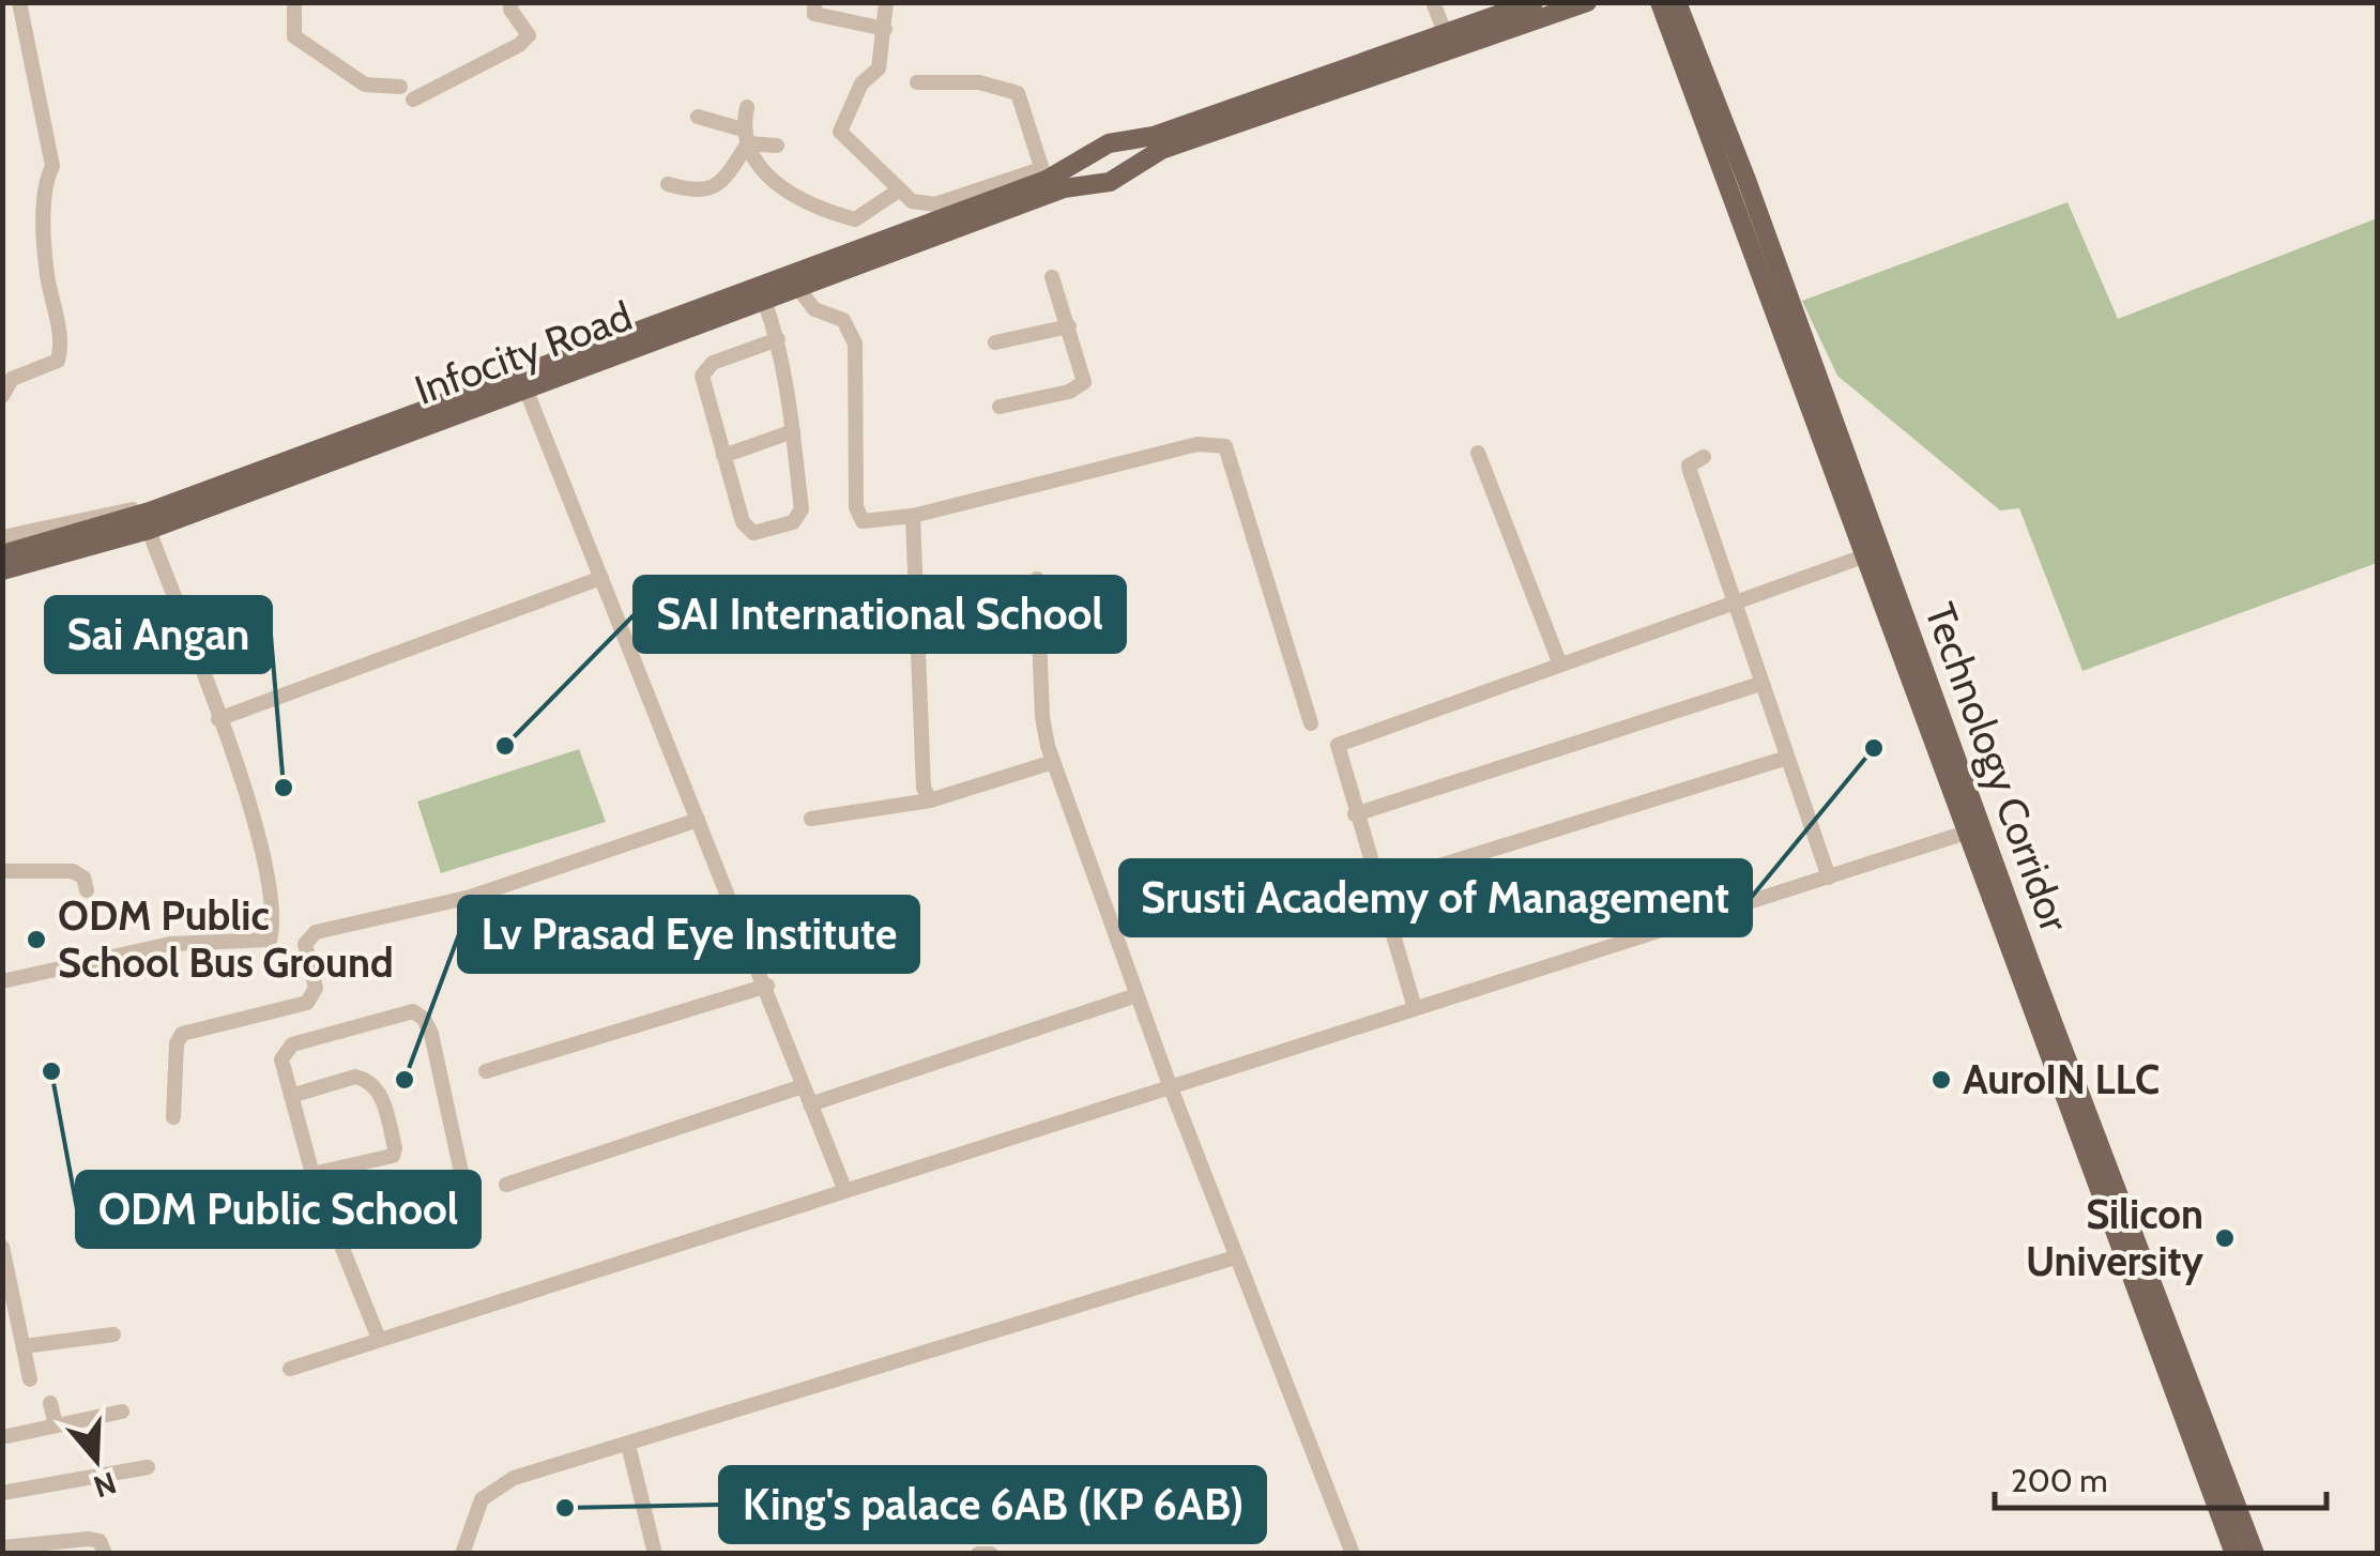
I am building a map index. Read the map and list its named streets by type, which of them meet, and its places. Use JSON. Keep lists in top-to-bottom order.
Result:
{
  "streets": {
    "main road": ["Infocity Road", "Technology Corridor"]
  },
  "places": [
    "SAI International School",
    "Srusti Academy of Management",
    "Sai Angan",
    "ODM Public School Bus Ground",
    "ODM Public School",
    "Lv Prasad Eye Institute",
    "AuroIN LLC",
    "Silicon University",
    "King's palace 6AB (KP 6AB)"
  ],
  "scale_bar": "200 m",
  "north": "bottom"
}
